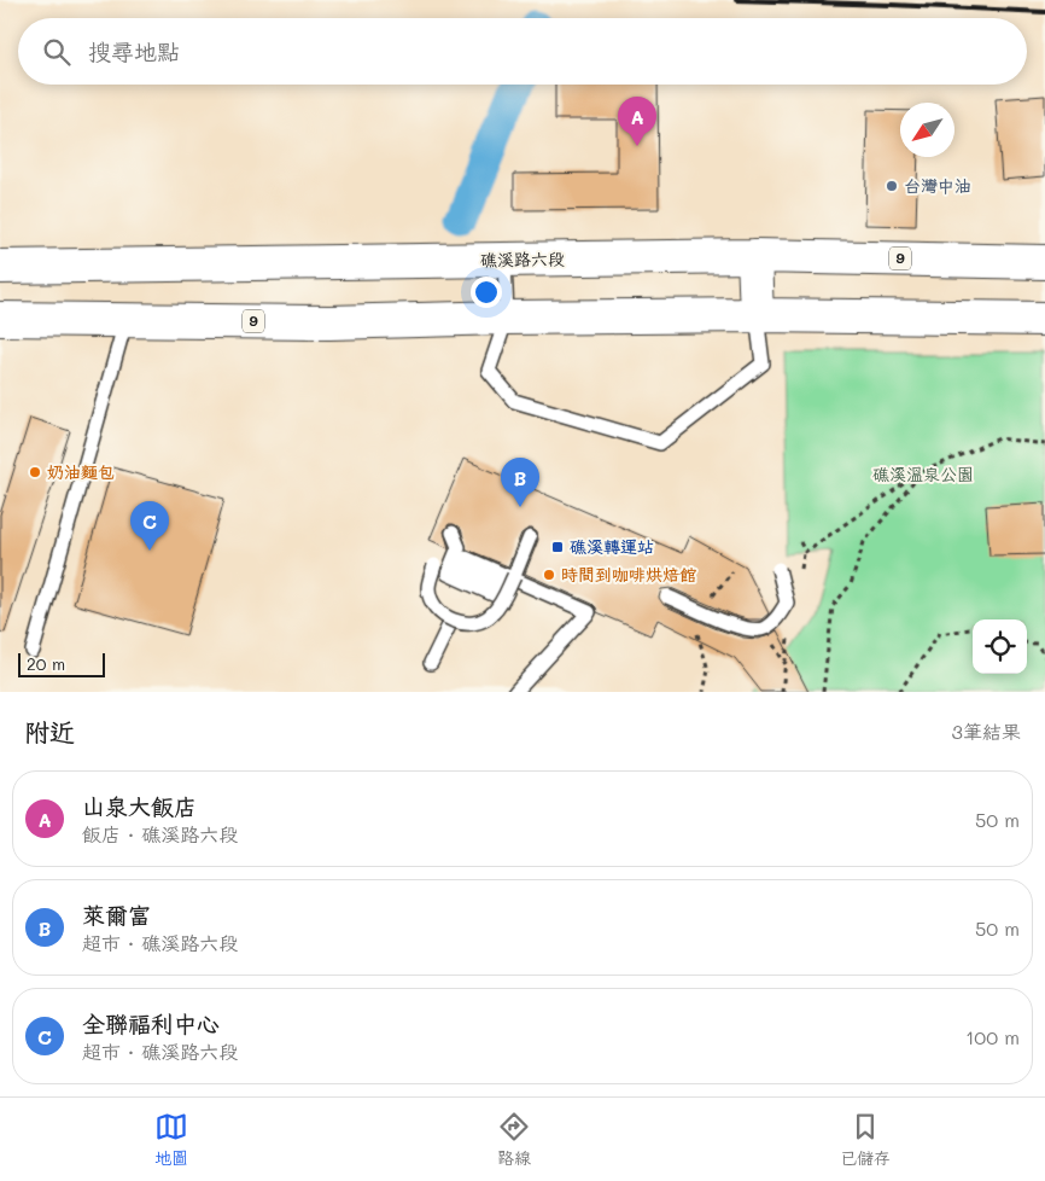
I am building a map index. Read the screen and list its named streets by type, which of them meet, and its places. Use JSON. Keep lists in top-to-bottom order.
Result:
{
  "streets": {
    "main road": ["9", "礁溪路六段"]
  },
  "parks": ["礁溪溫泉公園"],
  "places": {
    "other": ["台灣中油", "奶油麵包", "時間到咖啡烘焙館"],
    "transit": ["礁溪轉運站"]
  },
  "scale_bar": "20 m",
  "north": "bottom left",
  "page": {
    "search": "搜尋地點",
    "pins": ["A", "B", "C"],
    "scale": "20 m",
    "heading": ["附近", "3筆結果"],
    "list": [
      {
        "mark": "A",
        "name": "山泉大飯店",
        "note": "飯店 · 礁溪路六段",
        "value": "50 m"
      },
      {
        "mark": "B",
        "name": "萊爾富",
        "note": "超市 · 礁溪路六段",
        "value": "50 m"
      },
      {
        "mark": "C",
        "name": "全聯福利中心",
        "note": "超市 · 礁溪路六段",
        "value": "100 m"
      }
    ],
    "nav": ["地圖", "路線", "已儲存"]
  }
}
